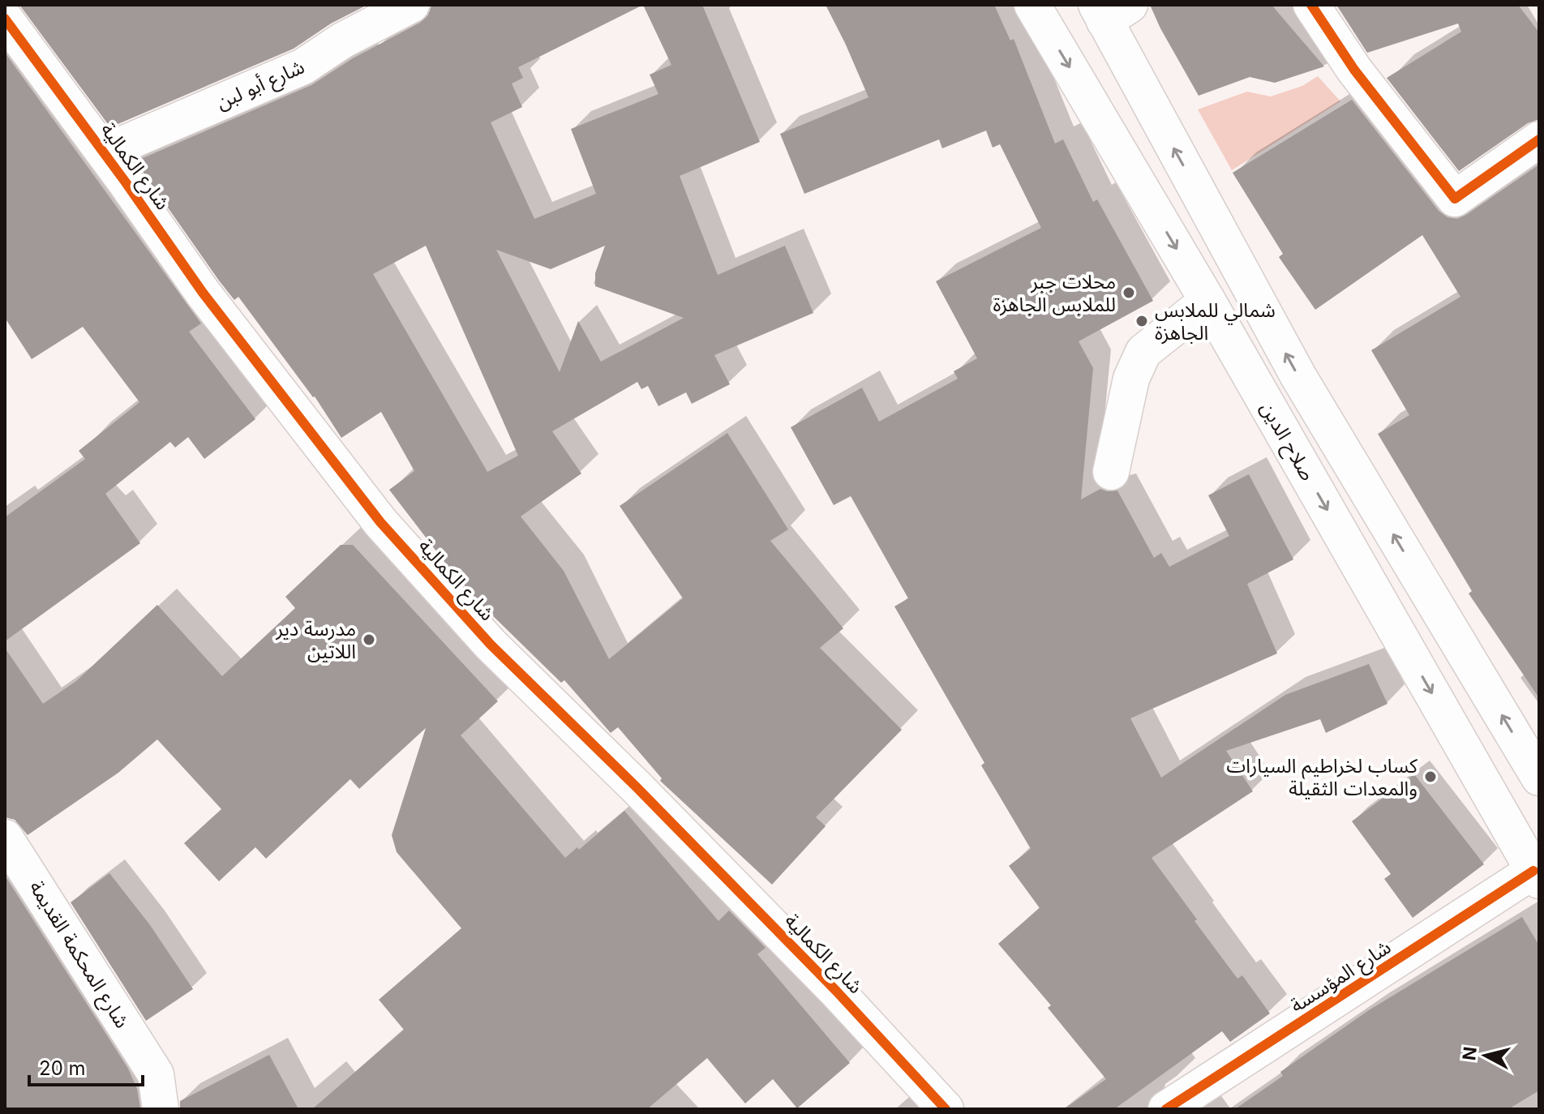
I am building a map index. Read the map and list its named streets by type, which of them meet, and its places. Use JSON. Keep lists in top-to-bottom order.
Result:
{
  "streets": {
    "main road": [
      "شارع أبو لبن",
      "شارع الكمالية",
      "صلاح الدين",
      "شارع المحكمة القديمة",
      "شارع المؤسسة"
    ]
  },
  "crossings": [
    ["شارع أبو لبن", "شارع الكمالية"],
    ["صلاح الدين", "شارع المؤسسة"]
  ],
  "places": [
    "محلات جبر للملابس الجاهزة",
    "شمالي للملابس الجاهزة",
    "مدرسة دير اللاتين",
    "كساب لخراطيم السيارات والمعدات الثقيلة"
  ],
  "scale_bar": "20 m",
  "north": "left"
}
